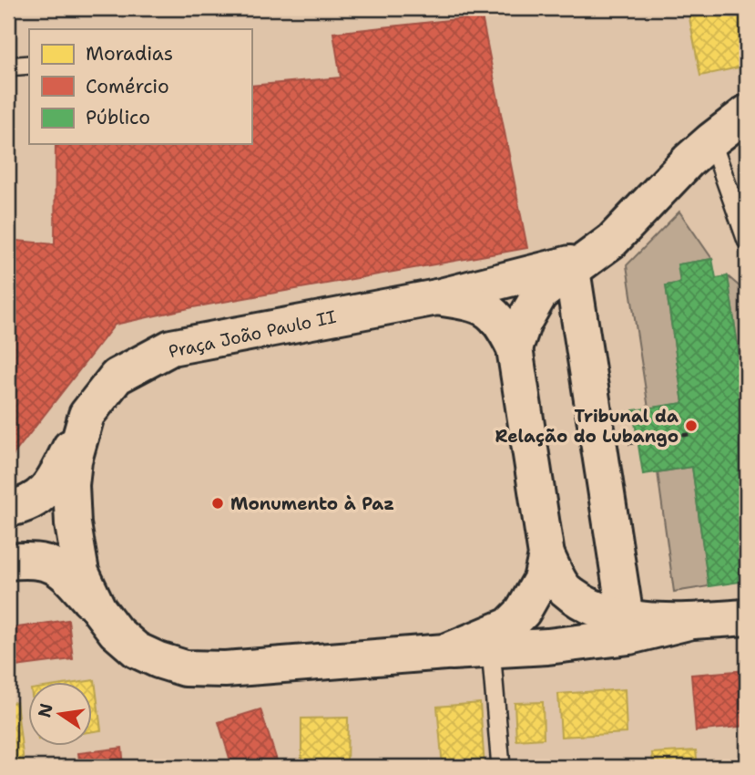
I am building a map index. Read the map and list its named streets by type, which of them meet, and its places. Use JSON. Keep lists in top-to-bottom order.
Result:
{
  "streets": {
    "street": ["Praça João Paulo II"]
  },
  "places": ["Tribunal da Relação do Lubango", "Monumento à Paz"],
  "legend": ["Moradias", "Comércio", "Público"],
  "north": "left"
}
